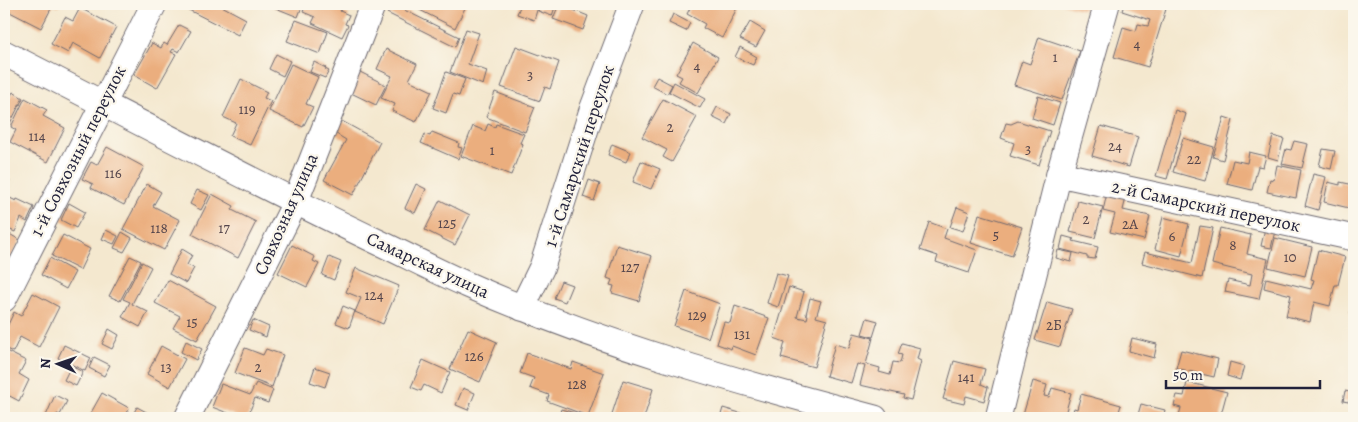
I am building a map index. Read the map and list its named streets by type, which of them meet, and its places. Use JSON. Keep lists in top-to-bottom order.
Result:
{
  "streets": {
    "street": [
      "1-й Совхозный переулок",
      "1-й Самарский переулок",
      "2-й Самарский переулок",
      "Совхозная улица",
      "Самарская улица"
    ]
  },
  "crossings": [
    ["1-й Совхозный переулок", "Самарская улица"],
    ["1-й Самарский переулок", "Самарская улица"],
    ["Совхозная улица", "Самарская улица"]
  ],
  "house_numbers": [
    "4",
    "1",
    "4",
    "3",
    "119",
    "2",
    "114",
    "24",
    "3",
    "1",
    "22",
    "116",
    "2",
    "125",
    "2А",
    "118",
    "17",
    "5",
    "6",
    "8",
    "10",
    "127",
    "124",
    "129",
    "15",
    "2Б",
    "131",
    "126",
    "13",
    "2",
    "141",
    "128"
  ],
  "scale_bar": "50 m",
  "north": "left"
}
